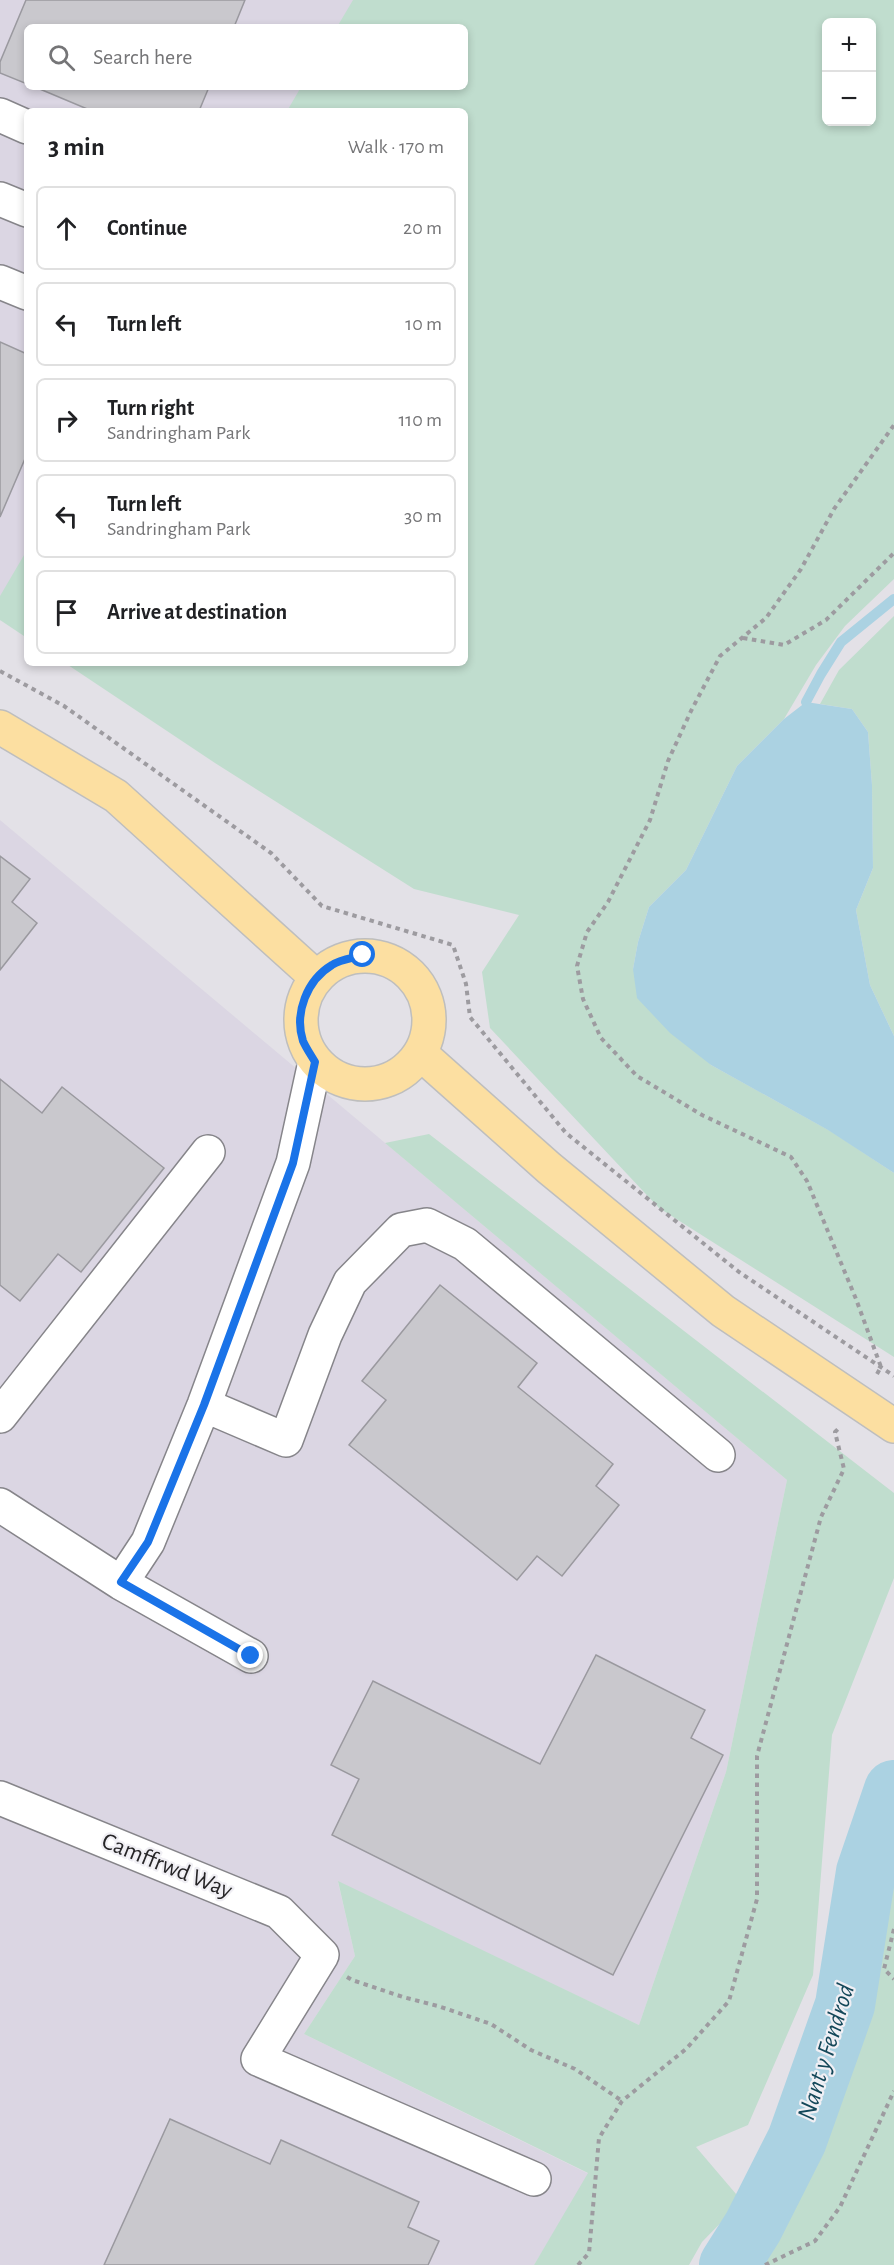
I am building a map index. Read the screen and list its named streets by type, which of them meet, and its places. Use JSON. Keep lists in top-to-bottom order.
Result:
{
  "streets": {
    "street": ["Camffrwd Way"]
  },
  "water": ["Nant y Fendrod"],
  "page": {
    "map_buttons": ["+", "−"],
    "search": "Search here",
    "heading": ["3 min", "Walk · 170 m"],
    "list": [
      ["Continue", "20 m"],
      ["Turn left", "10 m"],
      ["Turn right", "Sandringham Park", "110 m"],
      ["Turn left", "Sandringham Park", "30 m"],
      "Arrive at destination"
    ]
  }
}
